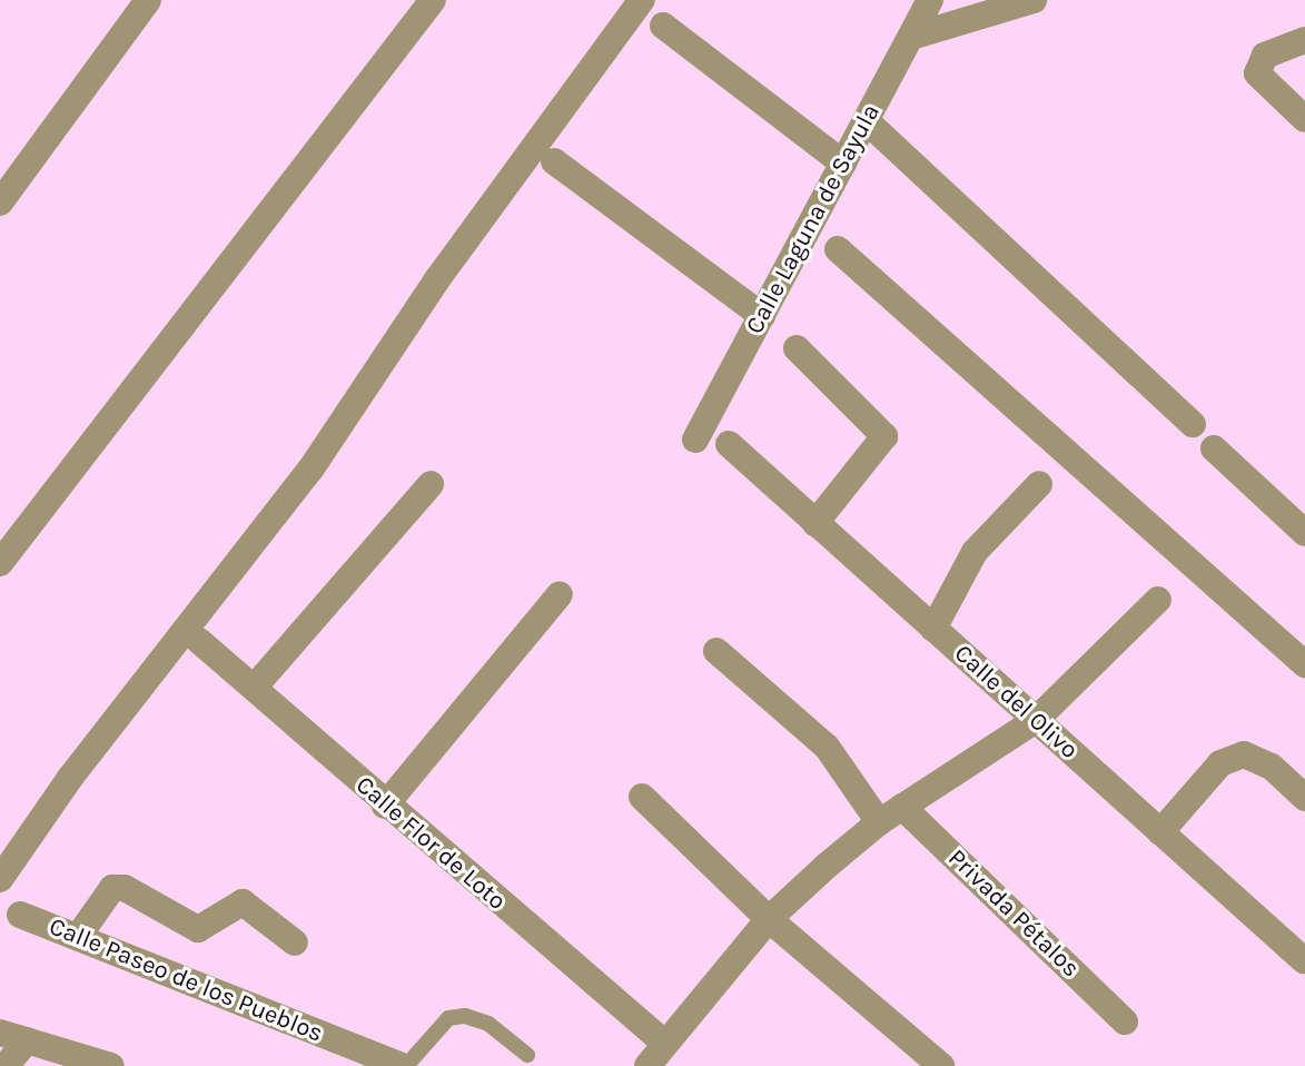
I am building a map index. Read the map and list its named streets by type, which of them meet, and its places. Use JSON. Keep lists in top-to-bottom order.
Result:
{
  "streets": {
    "street": [
      "Calle Laguna de Sayula",
      "Calle del Olivo",
      "Calle Flor de Loto",
      "Privada Pétalos",
      "Calle Paseo de los Pueblos"
    ]
  }
}
